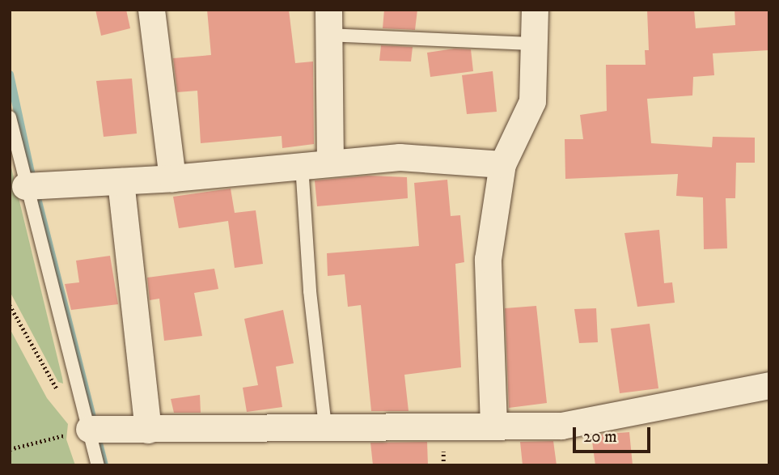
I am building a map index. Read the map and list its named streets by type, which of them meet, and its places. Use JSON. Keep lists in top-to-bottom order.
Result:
{
  "scale_bar": "20 m"
}
